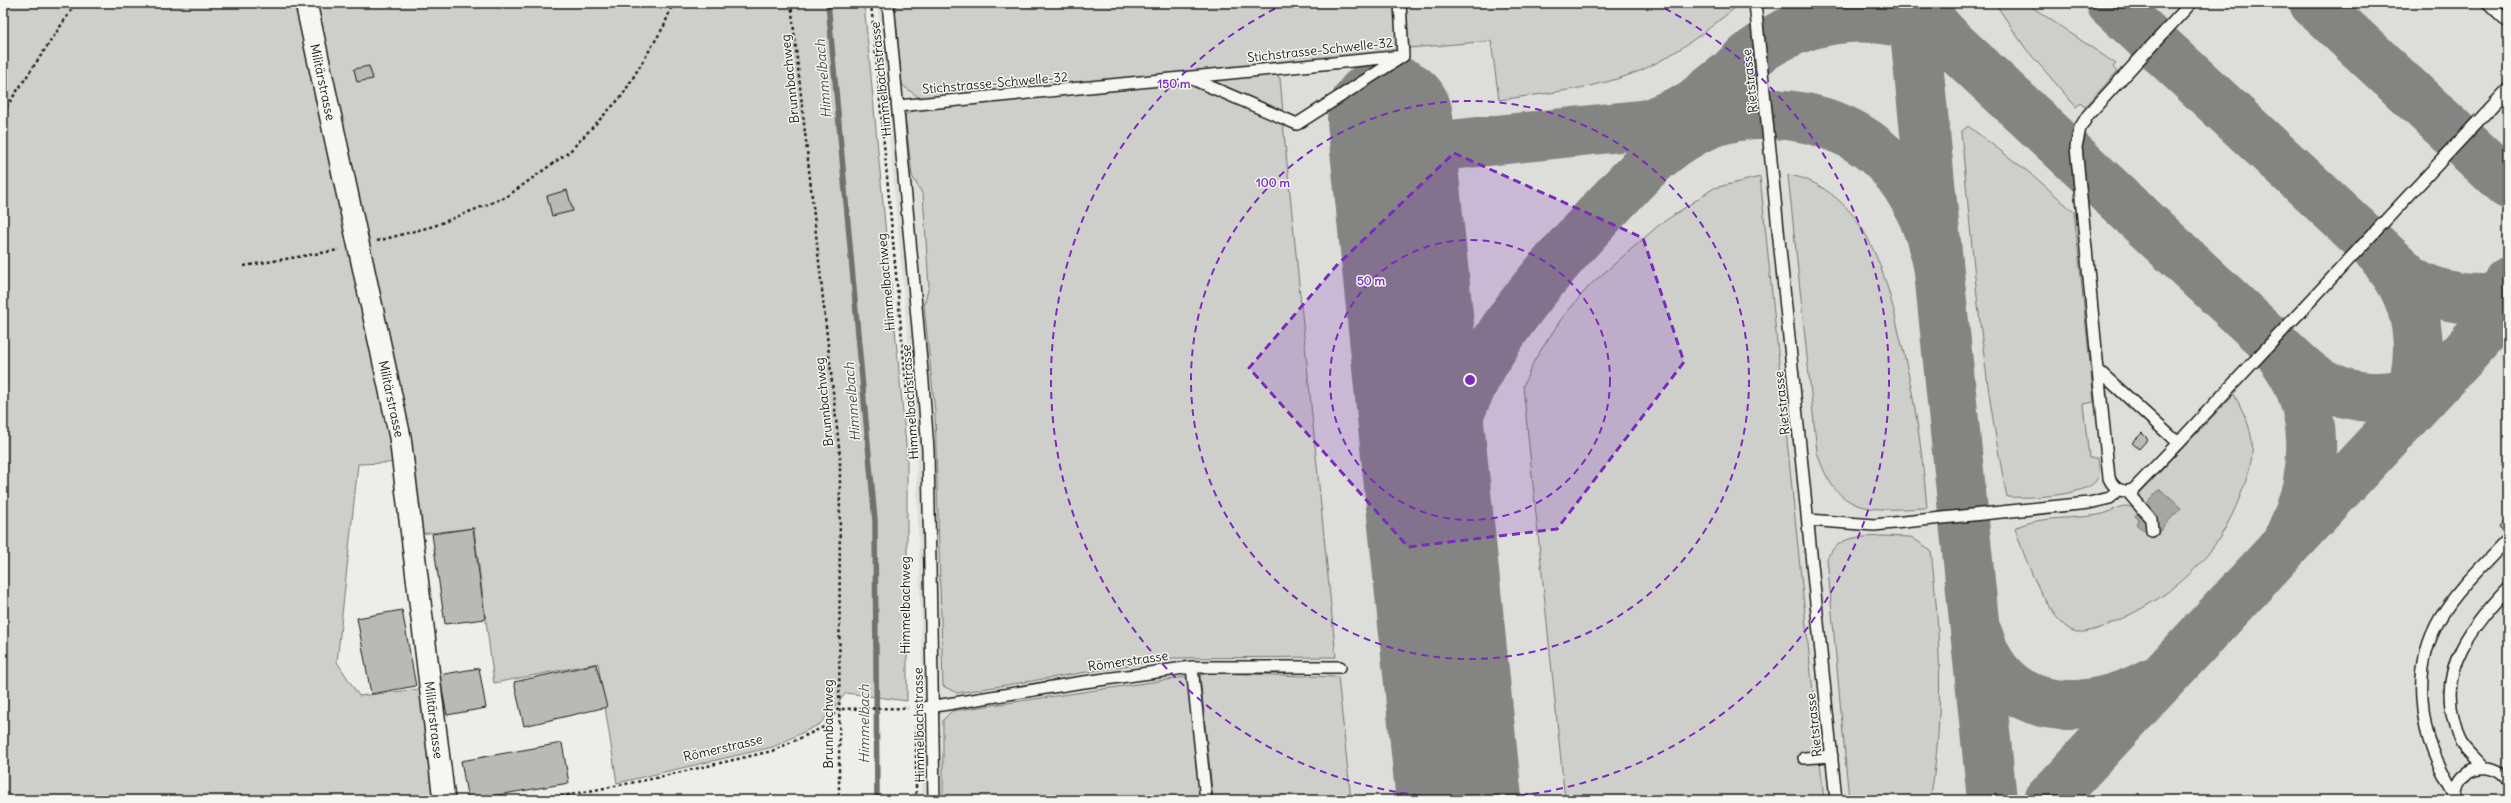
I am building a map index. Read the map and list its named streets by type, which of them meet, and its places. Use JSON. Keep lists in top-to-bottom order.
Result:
{
  "streets": {
    "street": ["Militärstrasse"],
    "lane": [
      "Stichstrasse-Schwelle-32",
      "Himmelbachstrasse",
      "Rietstrasse",
      "Römerstrasse"
    ],
    "path": ["Brunnbachweg", "Himmelbachweg"]
  },
  "crossings": [
    ["Stichstrasse-Schwelle-32", "Himmelbachstrasse"],
    ["Brunnbachweg", "Römerstrasse"],
    ["Himmelbachstrasse", "Römerstrasse"]
  ],
  "water": ["Himmelbach"],
  "rings": ["150 m", "100 m", "50 m"]
}
